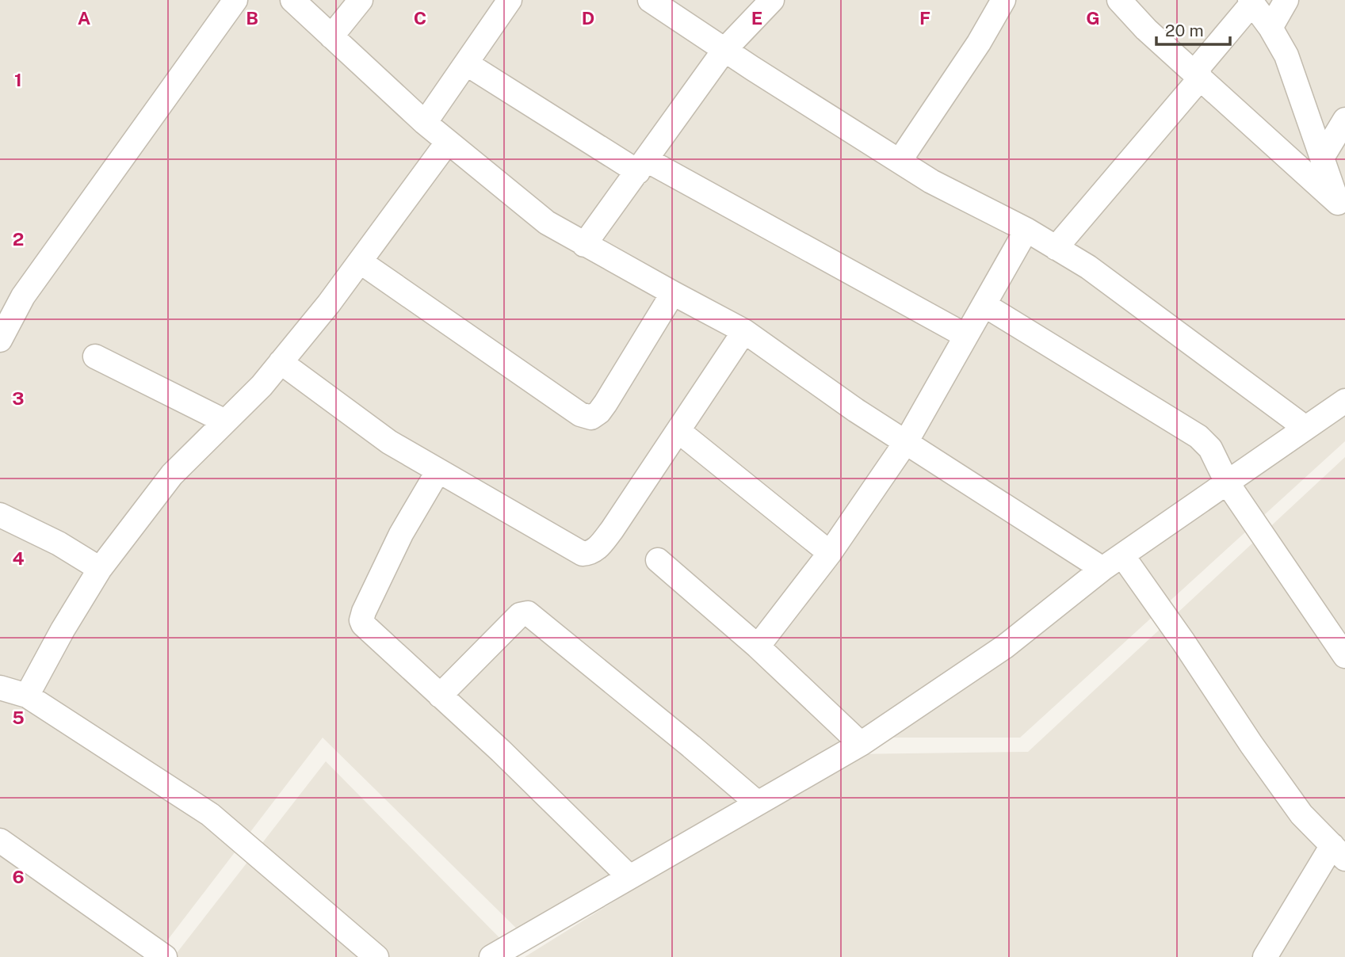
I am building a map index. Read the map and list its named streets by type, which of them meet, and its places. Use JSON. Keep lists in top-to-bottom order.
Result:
{
  "scale_bar": "20 m",
  "grid": {
    "columns": [
      "A",
      "B",
      "C",
      "D",
      "E",
      "F",
      "G"
    ],
    "rows": [
      "1",
      "2",
      "3",
      "4",
      "5",
      "6"
    ]
  }
}
